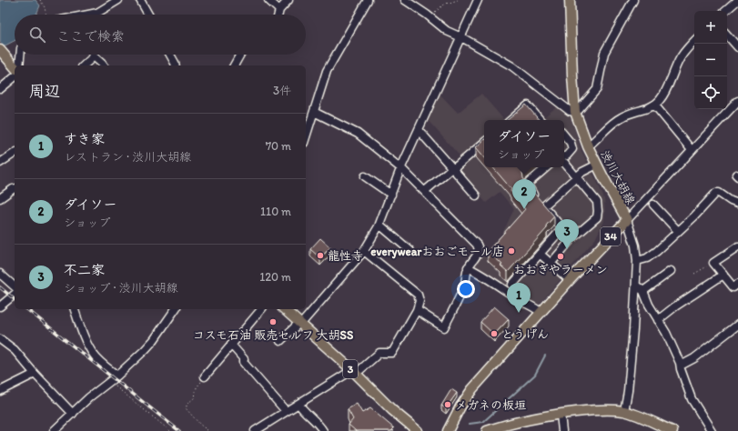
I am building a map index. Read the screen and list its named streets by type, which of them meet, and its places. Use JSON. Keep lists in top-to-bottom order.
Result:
{
  "streets": {
    "main road": ["渋川大胡線", "34", "3"]
  },
  "places": [
    "everywearおおごモール店",
    "龍性寺",
    "おおぎやラーメン",
    "コスモ石油 販売セルフ 大胡SS",
    "とうげん",
    "メガネの板垣"
  ],
  "page": {
    "map_buttons": ["+", "−"],
    "search": "ここで検索",
    "heading": ["周辺", "3件"],
    "list": [
      {
        "mark": "1",
        "name": "すき家",
        "note": "レストラン · 渋川大胡線",
        "value": "70 m"
      },
      {
        "mark": "2",
        "name": "ダイソー",
        "note": "ショップ",
        "value": "110 m"
      },
      {
        "mark": "3",
        "name": "不二家",
        "note": "ショップ · 渋川大胡線",
        "value": "120 m"
      }
    ],
    "popup": ["ダイソー", "ショップ"],
    "pins": ["2", "3", "1"]
  }
}
